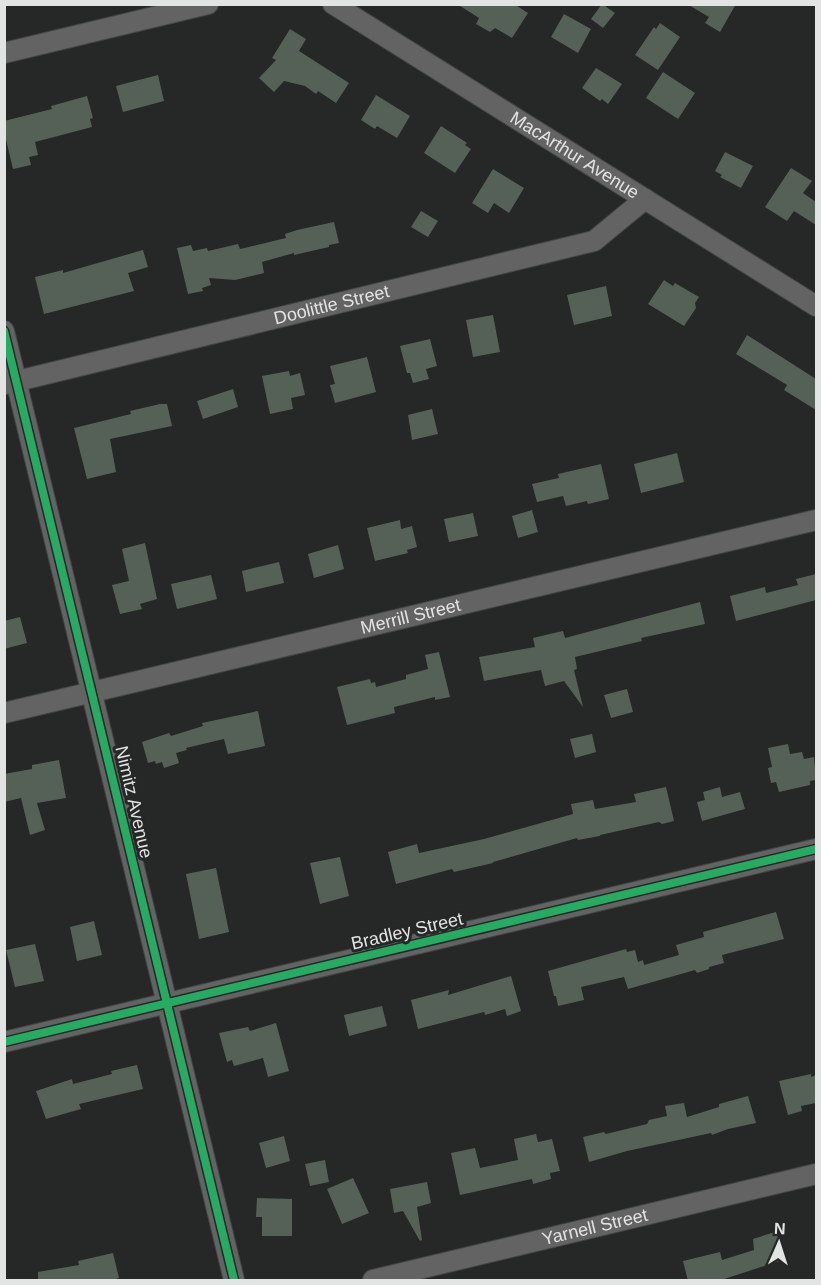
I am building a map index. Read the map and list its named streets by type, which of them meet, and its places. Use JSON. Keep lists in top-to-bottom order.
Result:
{
  "streets": {
    "street": [
      "MacArthur Avenue",
      "Doolittle Street",
      "Merrill Street",
      "Nimitz Avenue",
      "Bradley Street",
      "Yarnell Street"
    ]
  },
  "crossings": [
    ["MacArthur Avenue", "Doolittle Street"],
    ["Doolittle Street", "Nimitz Avenue"],
    ["Merrill Street", "Nimitz Avenue"],
    ["Nimitz Avenue", "Bradley Street"]
  ],
  "north": "top"
}
